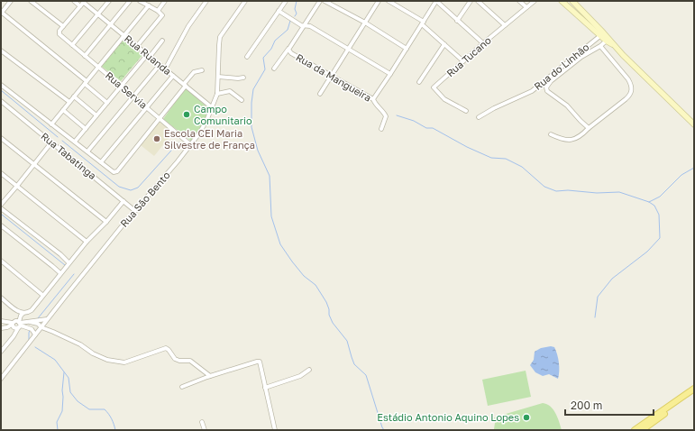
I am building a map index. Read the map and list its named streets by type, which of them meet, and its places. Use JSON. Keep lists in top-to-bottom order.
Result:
{
  "streets": {
    "street": [
      "Rua Ruanda",
      "Rua Tucano",
      "Rua do Linhão",
      "Rua da Mangueira",
      "Rua Servia",
      "Rua Tabatinga",
      "Rua São Bento"
    ]
  },
  "crossings": [
    ["Rua Ruanda", "Rua São Bento"],
    ["Rua Servia", "Rua São Bento"],
    ["Rua Tabatinga", "Rua São Bento"]
  ],
  "places": ["Campo Comunitario", "Escola CEI Maria Silvestre de França", "Estádio Antonio Aquino Lopes"],
  "scale_bar": "200 m"
}
